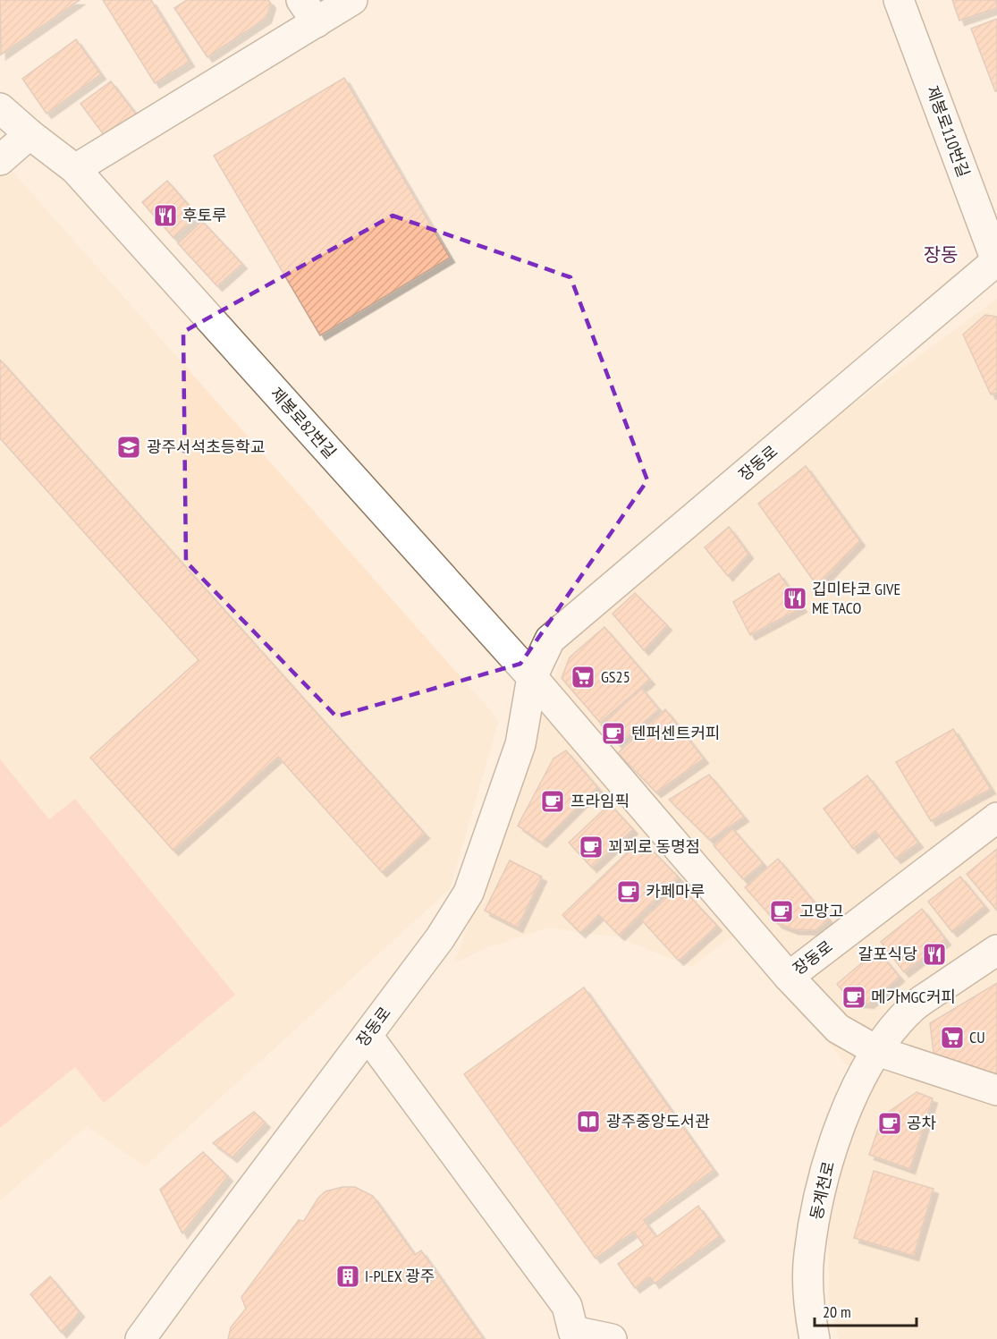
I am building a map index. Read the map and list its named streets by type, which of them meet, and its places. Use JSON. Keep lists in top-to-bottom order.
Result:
{
  "streets": {
    "street": [
      "제봉로110번길",
      "제봉로82번길",
      "장동로",
      "동계천로"
    ]
  },
  "crossings": [
    ["제봉로110번길", "장동로"],
    ["제봉로82번길", "장동로"]
  ],
  "districts": ["장동"],
  "places": {
    "restaurant": ["후토루", "깁미타코 GIVE ME TACO", "갈포식당"],
    "school or university": ["광주서석초등학교"],
    "supermarket": ["GS25", "CU"],
    "cafe": [
      "텐퍼센트커피",
      "프라임픽",
      "꾀꾀로 동명점",
      "카페마루",
      "고망고",
      "메가MGC커피",
      "공차"
    ],
    "library": ["광주중앙도서관"],
    "building": ["I-PLEX 광주"]
  },
  "scale_bar": "20 m"
}
